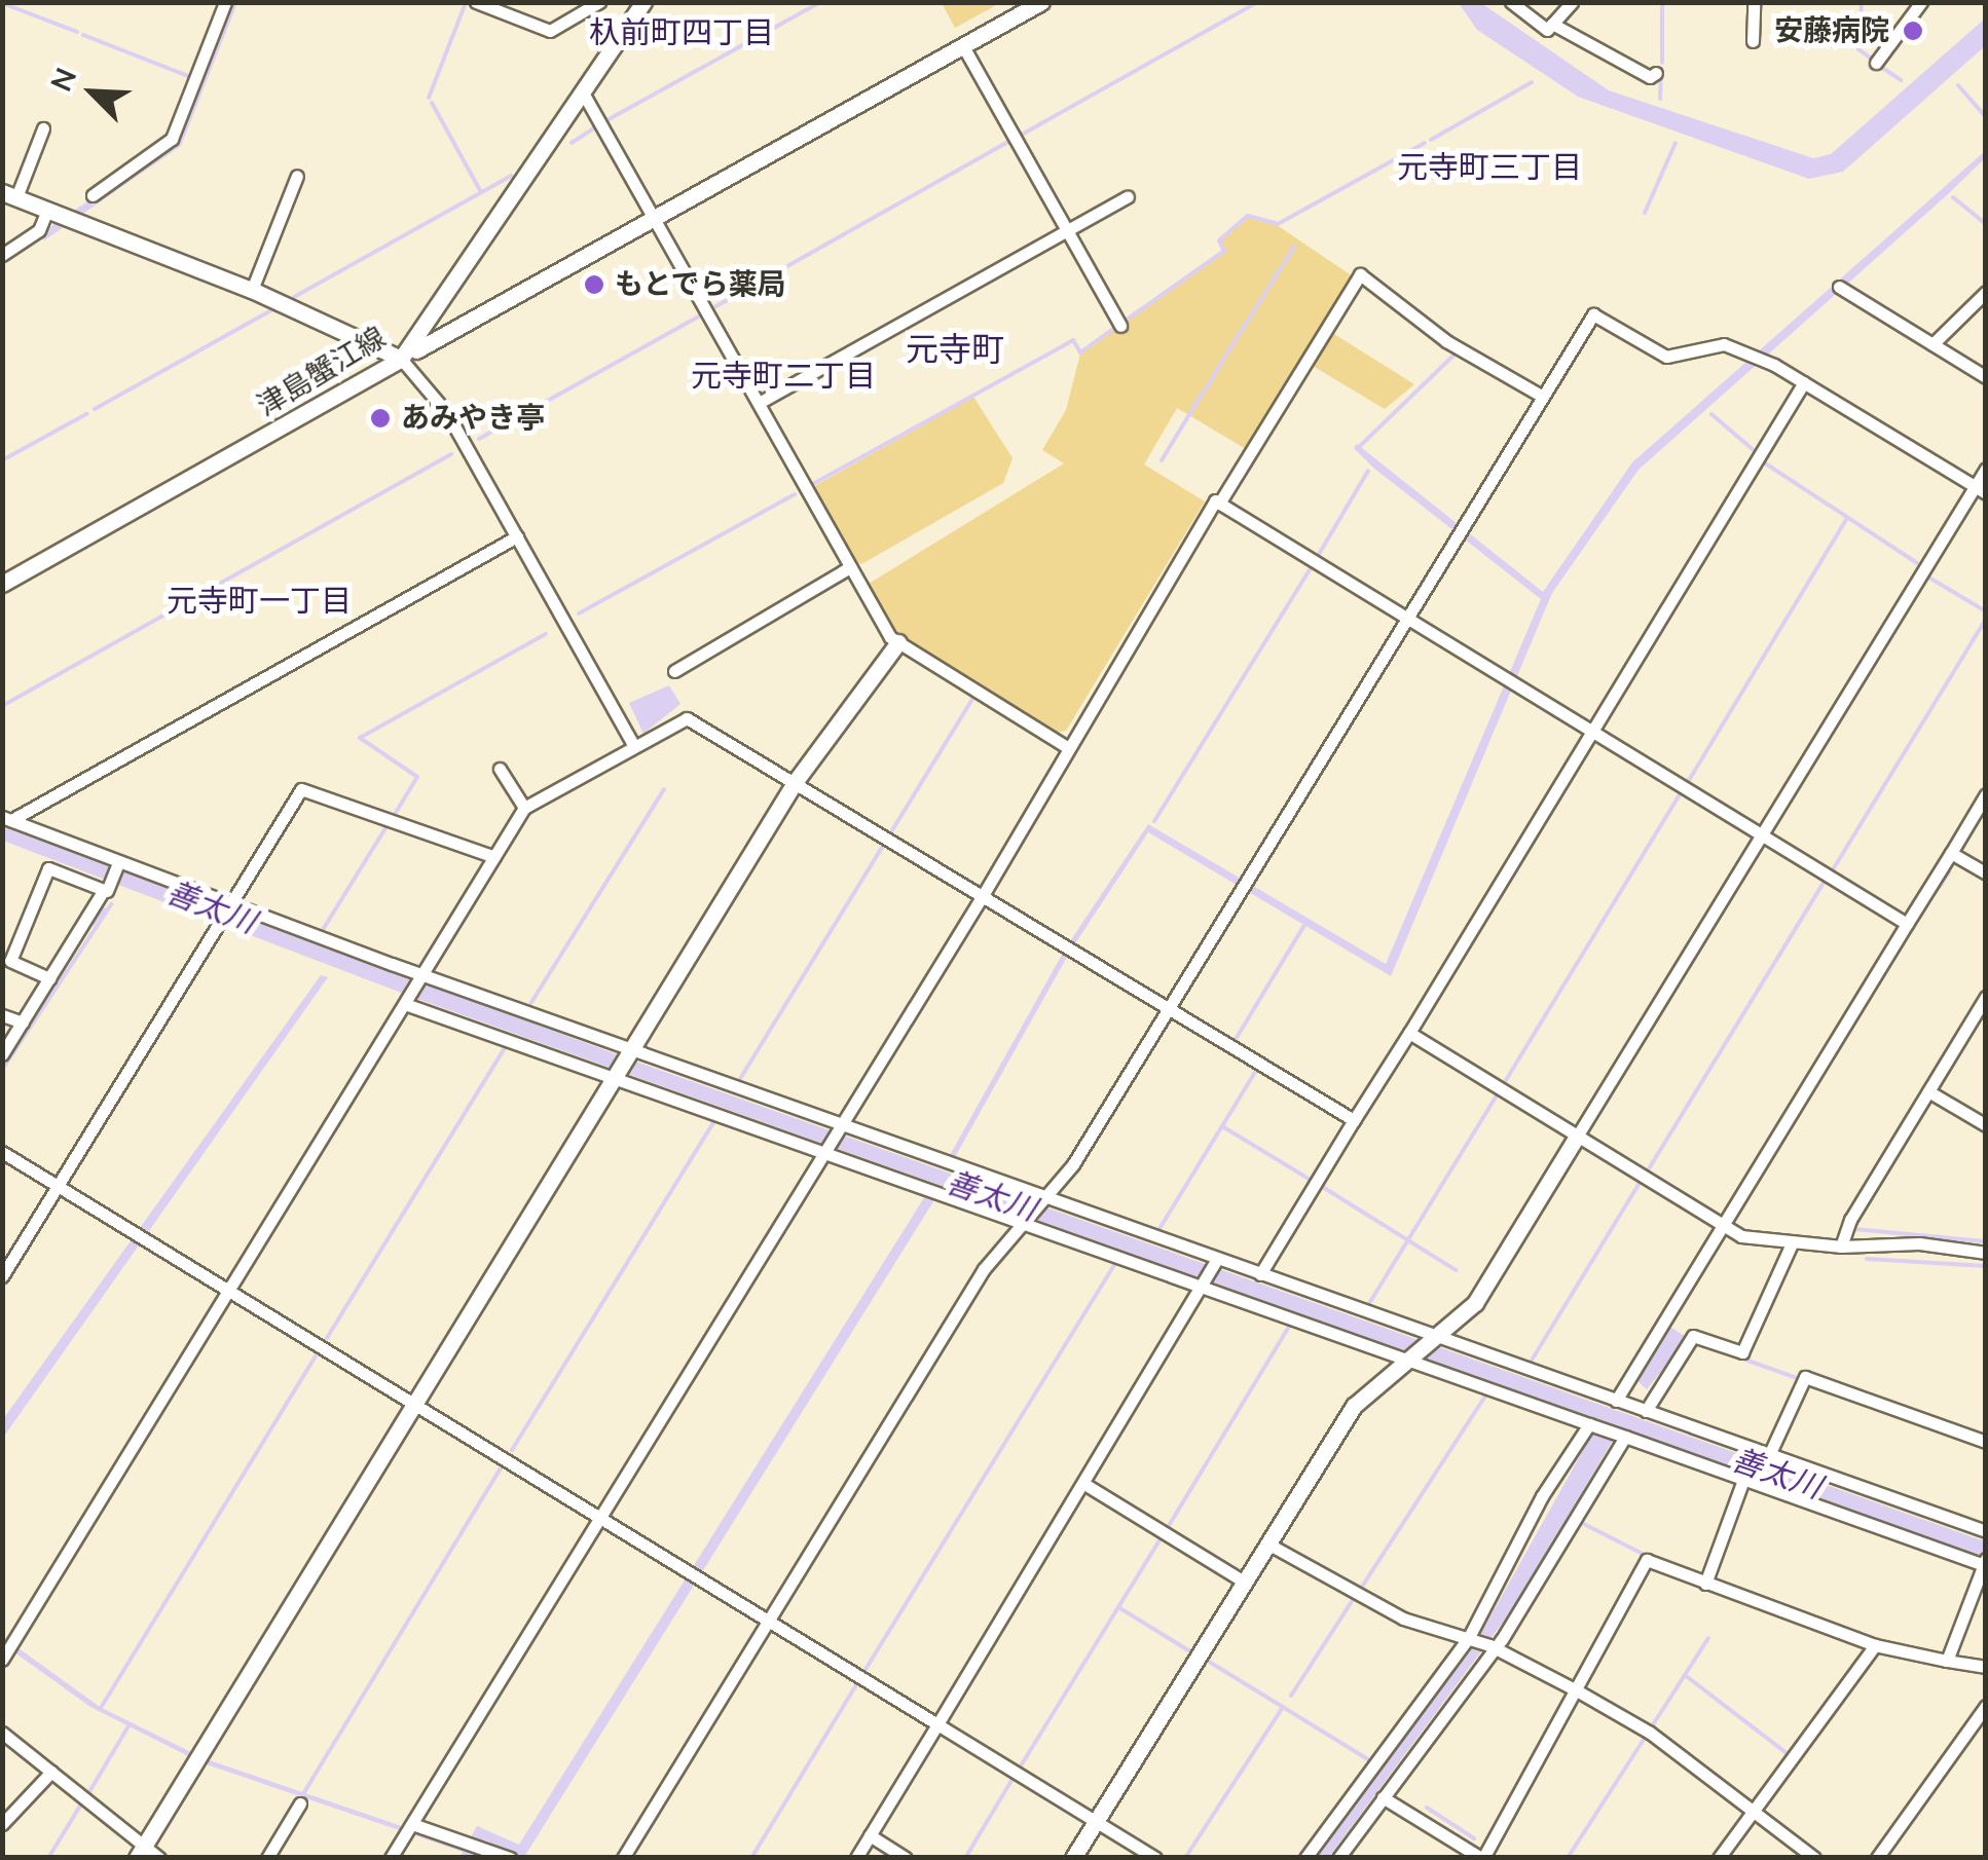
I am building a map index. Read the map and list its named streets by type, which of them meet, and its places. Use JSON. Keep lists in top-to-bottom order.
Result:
{
  "streets": {
    "street": ["津島蟹江線"]
  },
  "districts": [
    "杁前町四丁目",
    "元寺町三丁目",
    "元寺町",
    "元寺町二丁目",
    "元寺町一丁目"
  ],
  "water": ["善太川"],
  "places": ["安藤病院", "もとでら薬局", "あみやき亭"],
  "north": "top left"
}
